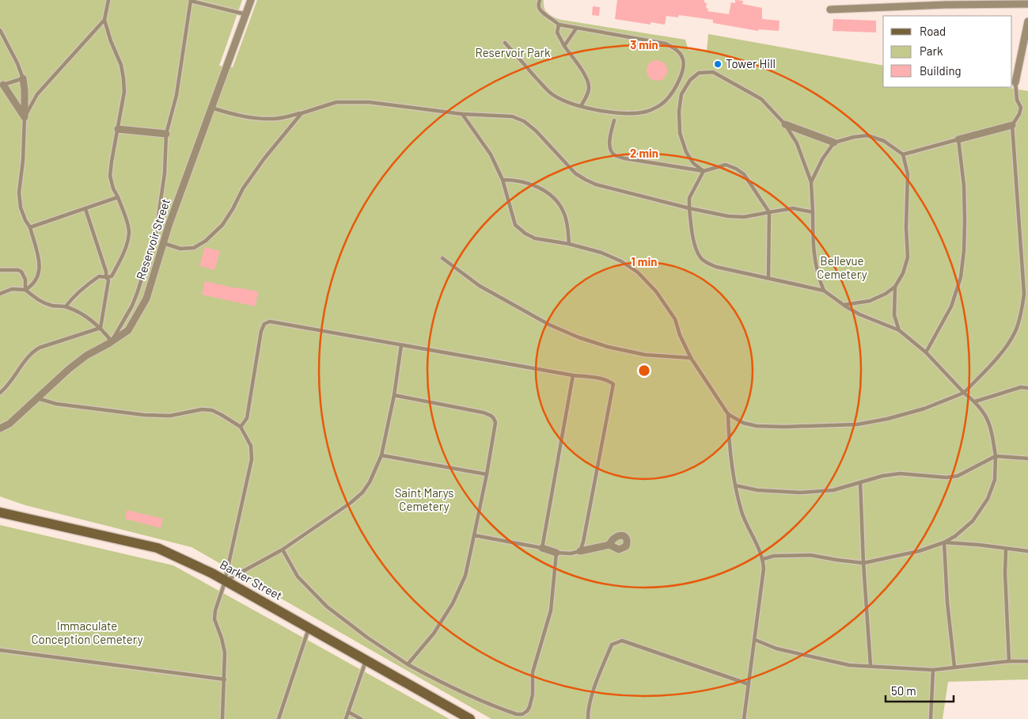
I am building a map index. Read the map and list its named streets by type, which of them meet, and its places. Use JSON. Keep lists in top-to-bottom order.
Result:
{
  "streets": {
    "main road": ["Barker Street"],
    "street": ["Reservoir Street"]
  },
  "parks": [
    "Reservoir Park",
    "Bellevue Cemetery",
    "Saint Marys Cemetery",
    "Immaculate Conception Cemetery"
  ],
  "places": ["Tower Hill"],
  "legend": ["Road", "Park", "Building"],
  "scale_bar": "50 m",
  "rings": ["3 min", "2 min", "1 min"]
}
